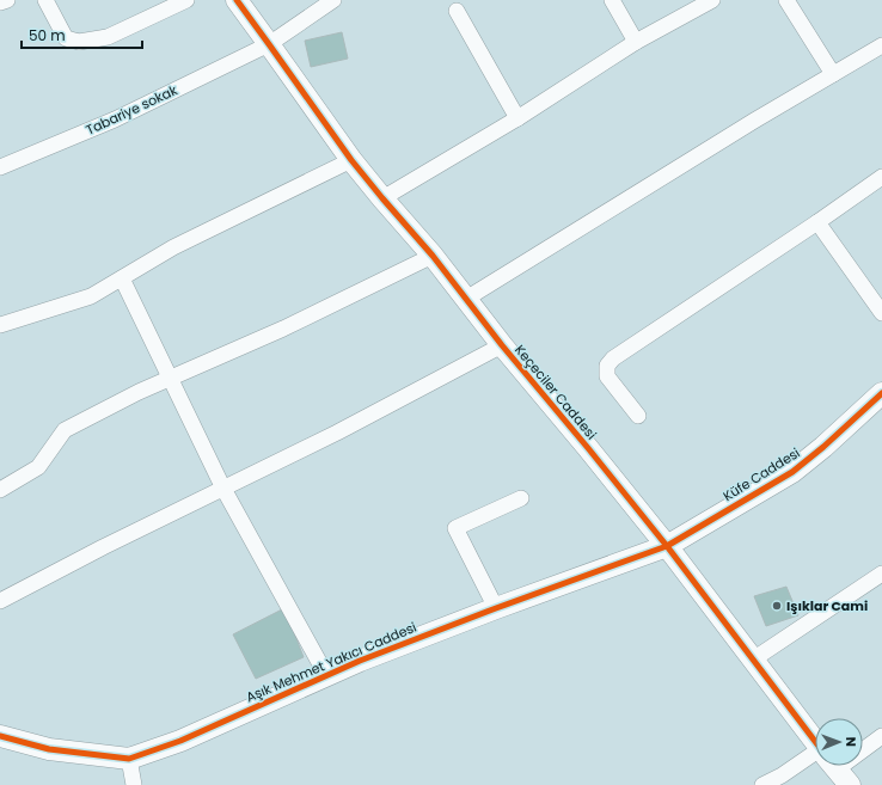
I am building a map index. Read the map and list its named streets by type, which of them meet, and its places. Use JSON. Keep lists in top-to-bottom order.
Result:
{
  "streets": {
    "street": [
      "Tabariye sokak",
      "Keçeciler Caddesi",
      "Küfe Caddesi",
      "Aşık Mehmet Yakıcı Caddesi"
    ]
  },
  "crossings": [
    ["Tabariye sokak", "Keçeciler Caddesi"],
    ["Keçeciler Caddesi", "Küfe Caddesi"],
    ["Keçeciler Caddesi", "Aşık Mehmet Yakıcı Caddesi"],
    ["Küfe Caddesi", "Aşık Mehmet Yakıcı Caddesi"]
  ],
  "places": ["Işıklar Cami"],
  "scale_bar": "50 m",
  "north": "right"
}
